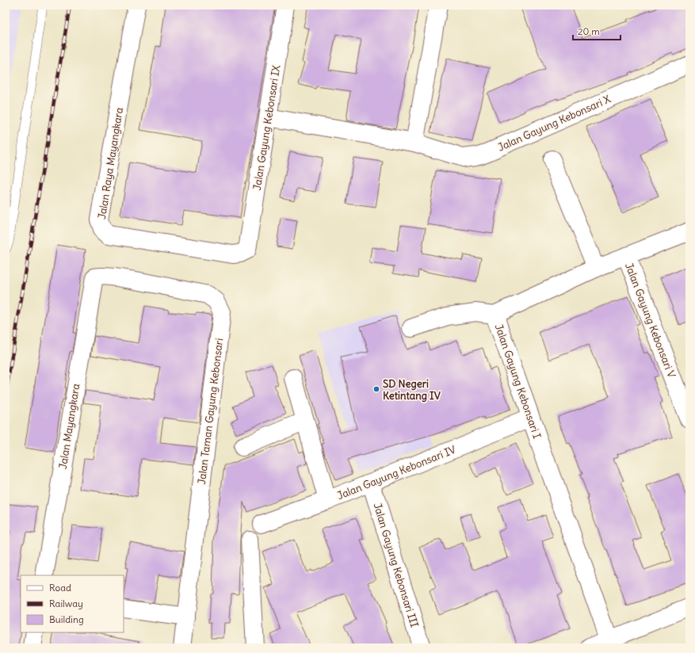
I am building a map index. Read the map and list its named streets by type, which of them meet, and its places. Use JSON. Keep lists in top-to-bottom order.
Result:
{
  "streets": {
    "street": [
      "Jalan Gayung Kebonsari X",
      "Jalan Gayung Kebonsari IX",
      "Jalan Raya Mayangkara",
      "Jalan Gayung Kebonsari V",
      "Jalan Gayung Kebonsari I",
      "Jalan Taman Gayung Kebonsari",
      "Jalan Mayangkara",
      "Jalan Gayung Kebonsari IV",
      "Jalan Gayung Kebonsari III"
    ]
  },
  "crossings": [
    ["Jalan Gayung Kebonsari X", "Jalan Gayung Kebonsari IX"],
    ["Jalan Gayung Kebonsari IX", "Jalan Raya Mayangkara"],
    ["Jalan Gayung Kebonsari V", "Jalan Gayung Kebonsari I"],
    ["Jalan Gayung Kebonsari I", "Jalan Gayung Kebonsari IV"],
    ["Jalan Taman Gayung Kebonsari", "Jalan Mayangkara"],
    ["Jalan Gayung Kebonsari IV", "Jalan Gayung Kebonsari III"]
  ],
  "places": ["SD Negeri Ketintang IV"],
  "legend": ["Road", "Railway", "Building"],
  "scale_bar": "20 m"
}
